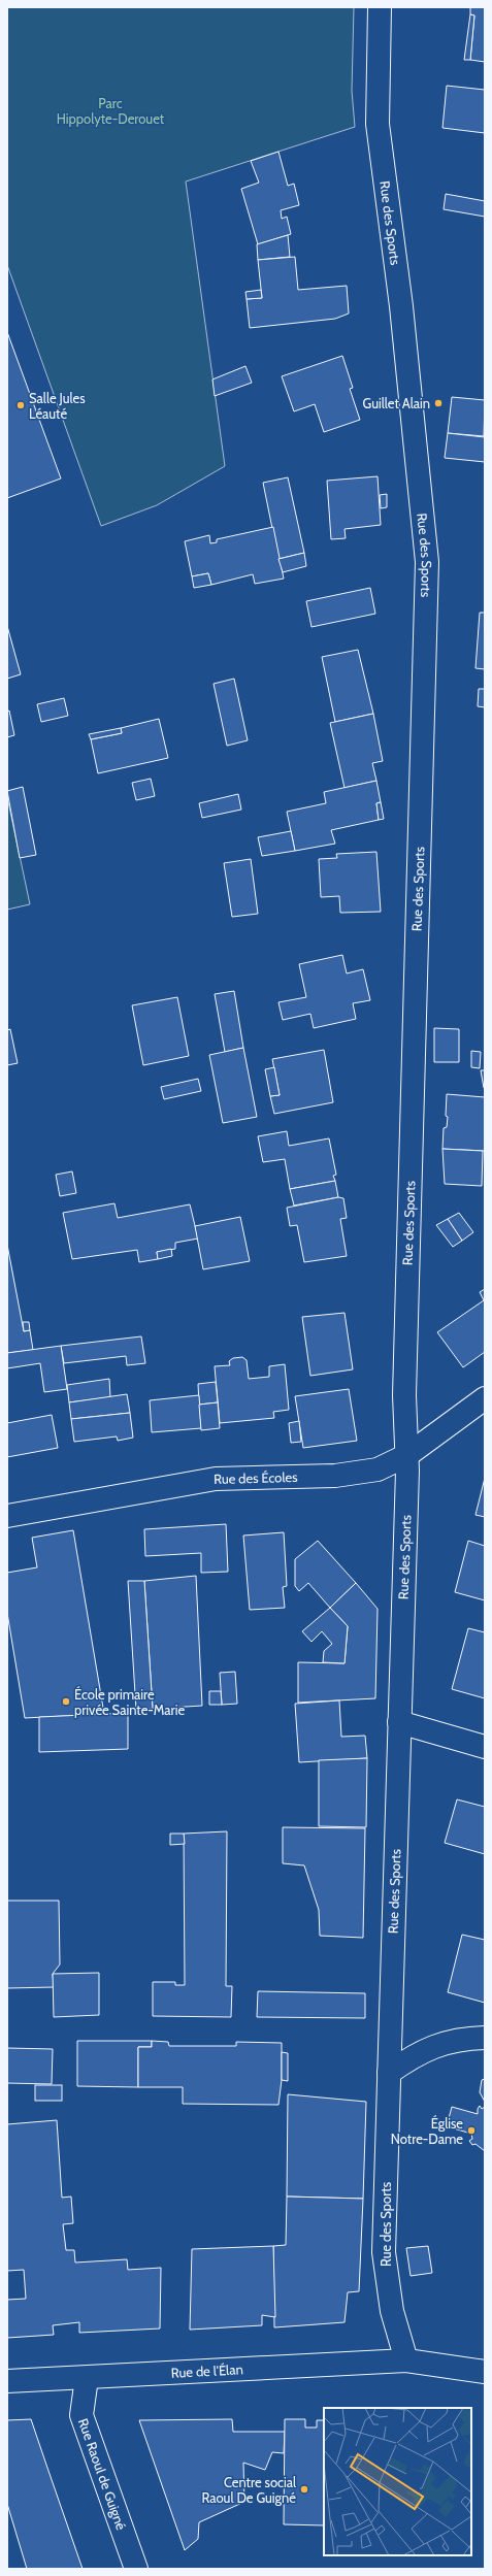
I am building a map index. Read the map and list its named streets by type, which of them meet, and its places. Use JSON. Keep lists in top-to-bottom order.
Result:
{
  "streets": {
    "street": [
      "Rue des Sports",
      "Rue des Écoles",
      "Rue de l'Élan",
      "Rue Raoul de Guigné"
    ]
  },
  "crossings": [
    ["Rue des Sports", "Rue des Écoles"],
    ["Rue des Sports", "Rue de l'Élan"],
    ["Rue de l'Élan", "Rue Raoul de Guigné"]
  ],
  "parks": ["Parc Hippolyte-Derouet"],
  "places": [
    "Guillet Alain",
    "Salle Jules Léauté",
    "École primaire privée Sainte-Marie",
    "Église Notre-Dame",
    "Centre social Raoul De Guigné"
  ]
}
